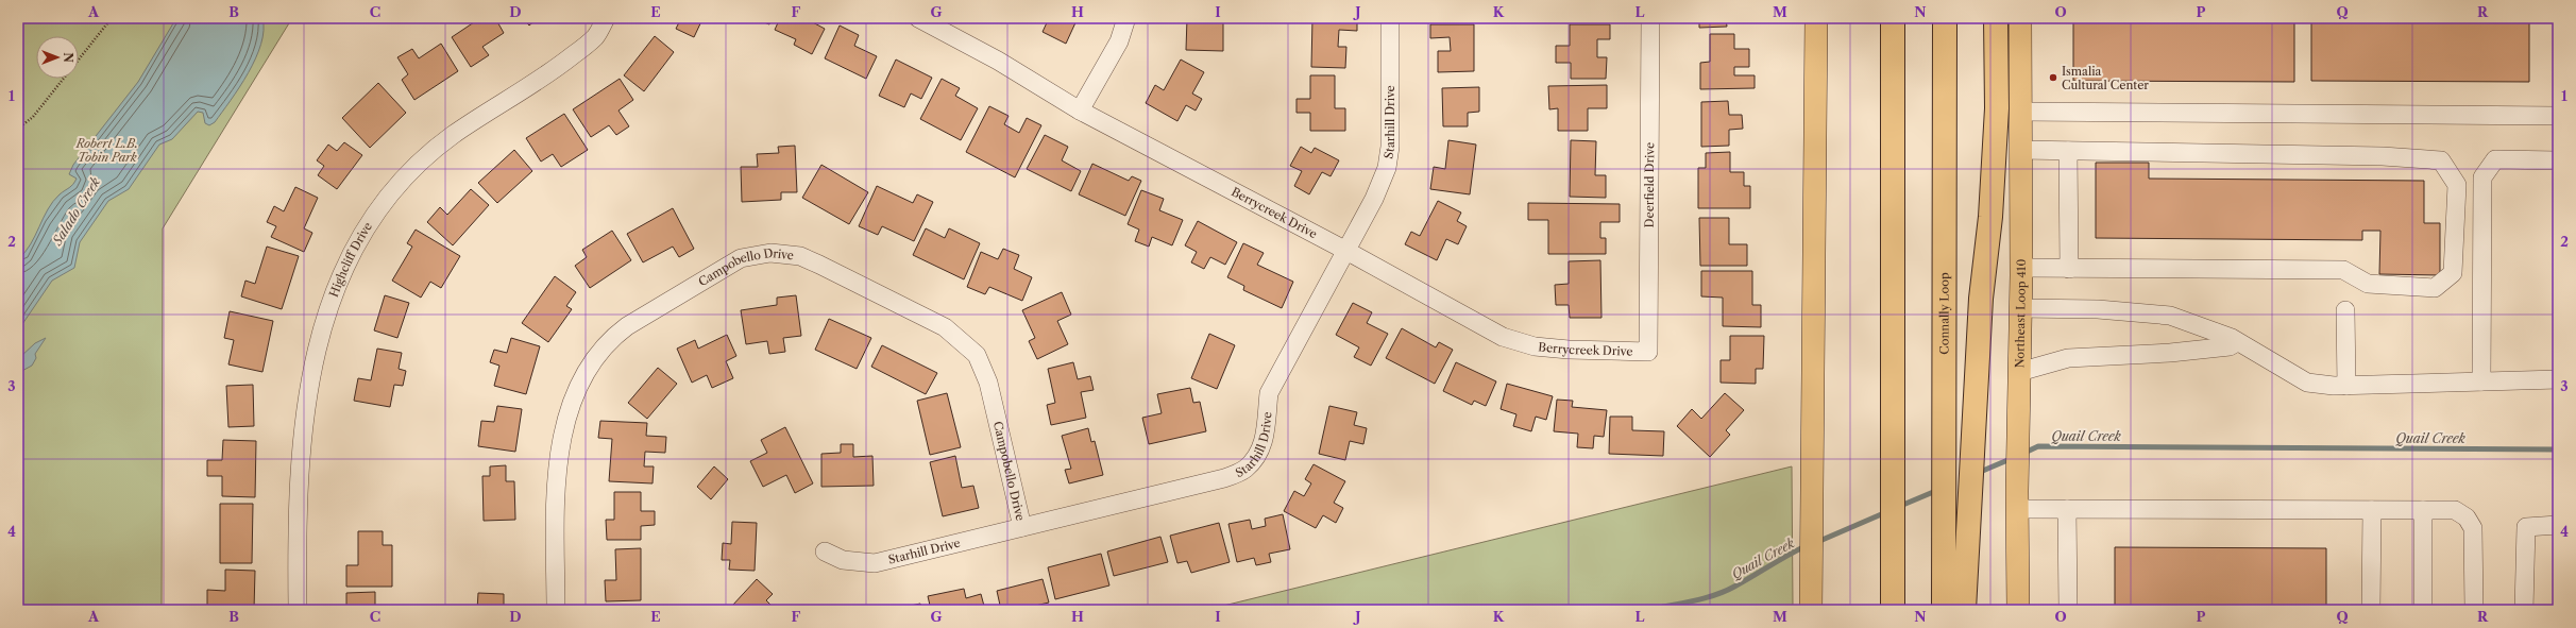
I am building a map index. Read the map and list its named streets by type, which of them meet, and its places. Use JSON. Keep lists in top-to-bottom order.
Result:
{
  "streets": {
    "highway": ["Connally Loop"],
    "main road": ["Northeast Loop 410"],
    "street": [
      "Starhill Drive",
      "Deerfield Drive",
      "Berrycreek Drive",
      "Highcliff Drive",
      "Campobello Drive"
    ]
  },
  "crossings": [
    ["Starhill Drive", "Berrycreek Drive"],
    ["Starhill Drive", "Campobello Drive"],
    ["Deerfield Drive", "Berrycreek Drive"]
  ],
  "water": ["Salado Creek", "Quail Creek"],
  "parks": ["Robert L.B. Tobin Park"],
  "places": ["Ismalia Cultural Center"],
  "north": "right",
  "grid": {
    "columns": [
      "A",
      "B",
      "C",
      "D",
      "E",
      "F",
      "G",
      "H",
      "I",
      "J",
      "K",
      "L",
      "M",
      "N",
      "O",
      "P",
      "Q",
      "R"
    ],
    "rows": [
      "1",
      "2",
      "3",
      "4"
    ]
  }
}
